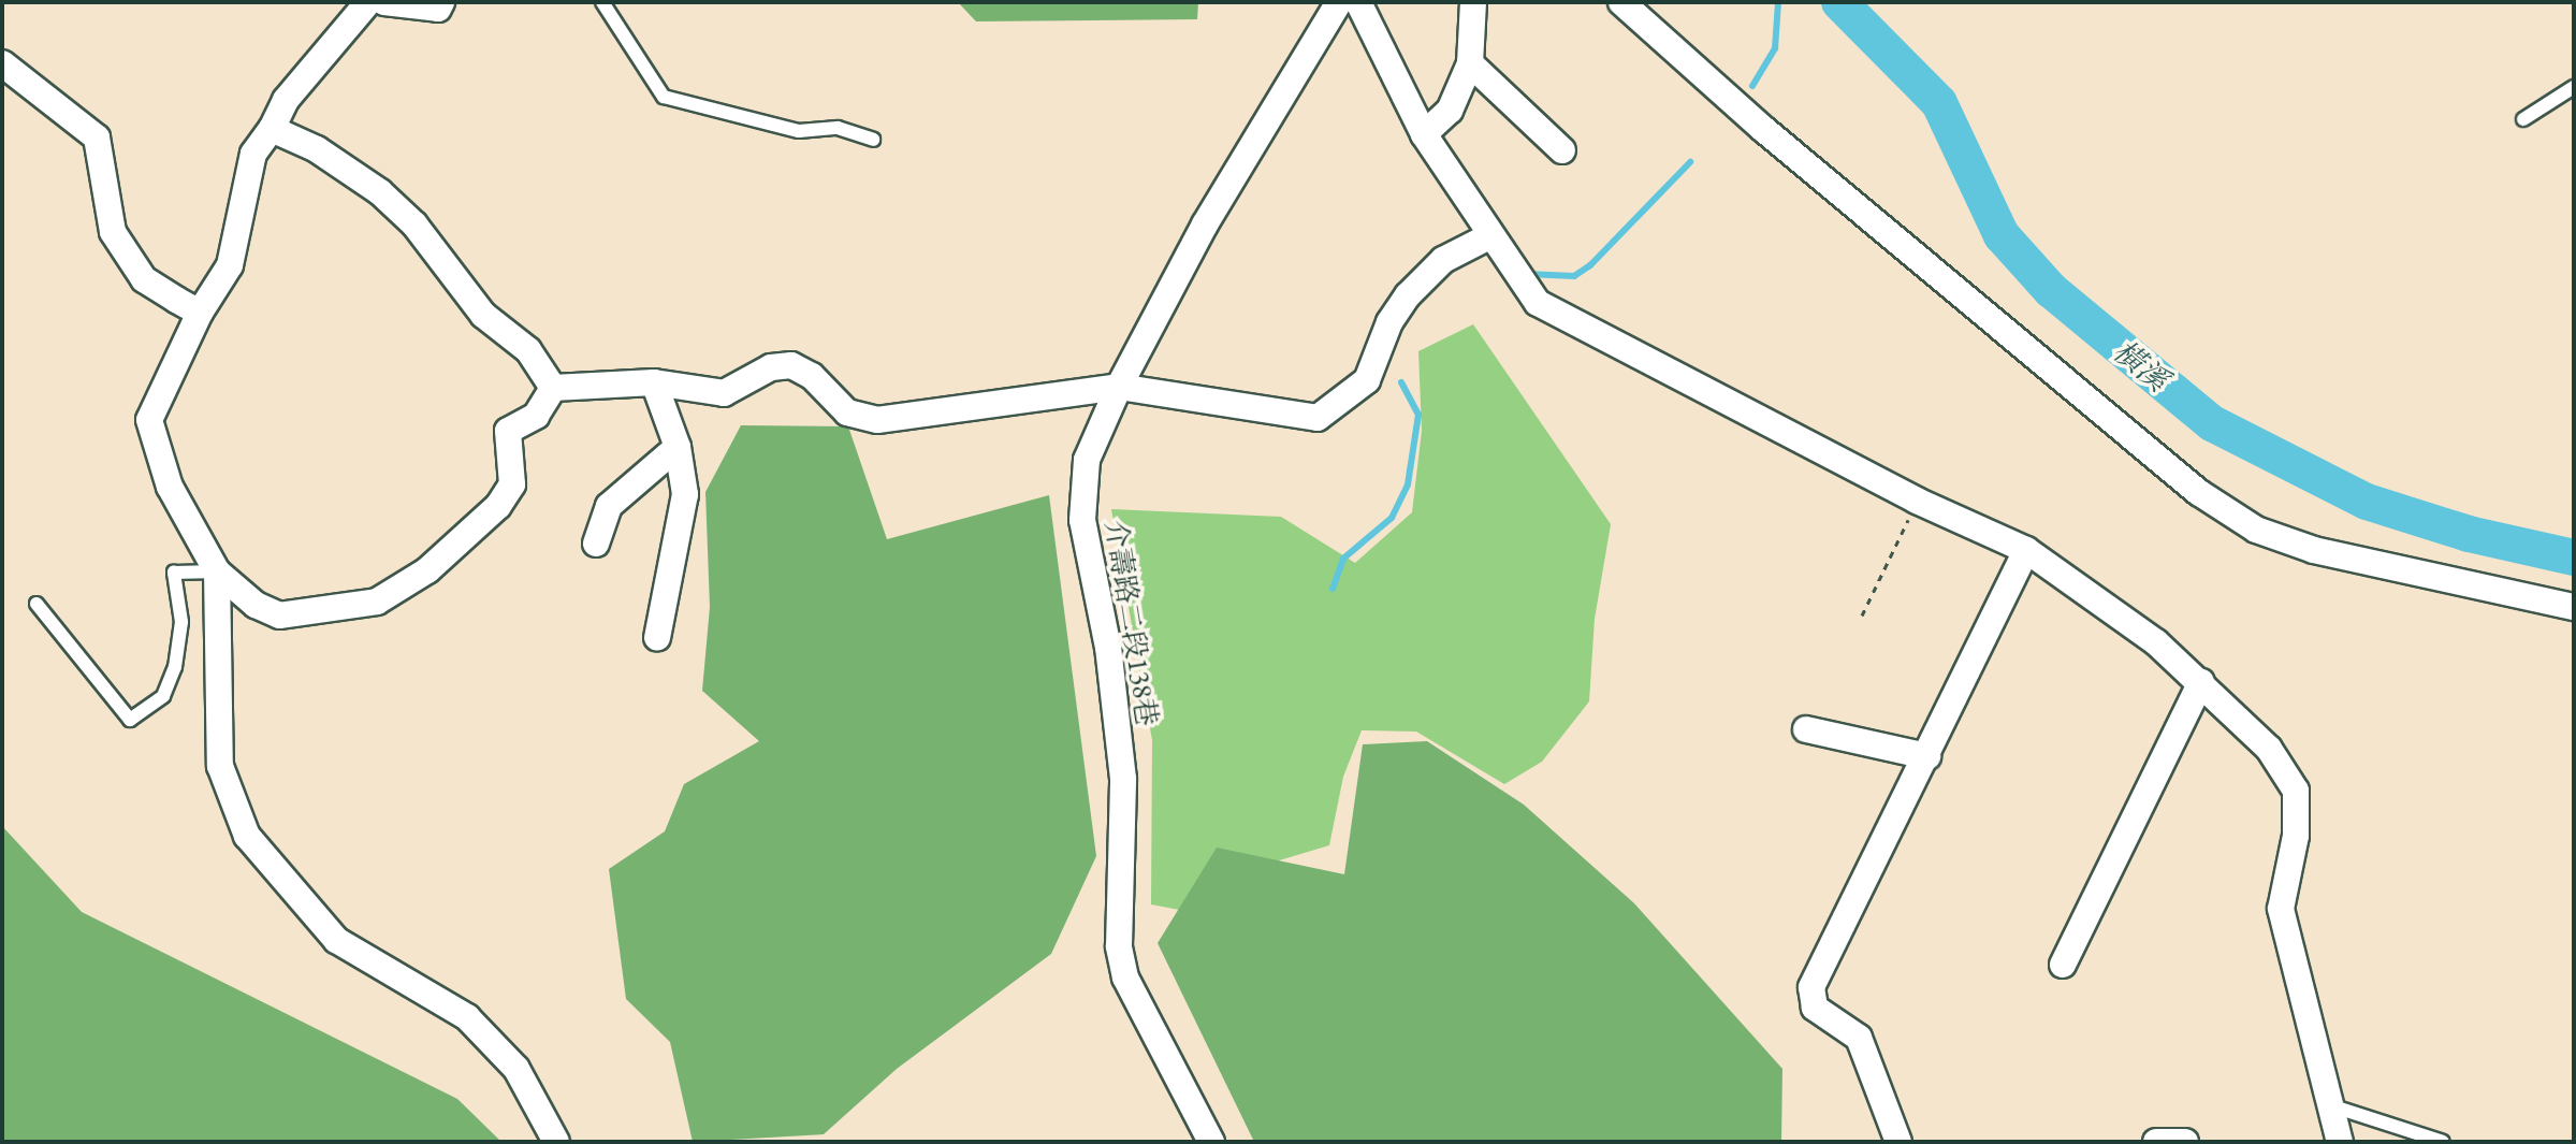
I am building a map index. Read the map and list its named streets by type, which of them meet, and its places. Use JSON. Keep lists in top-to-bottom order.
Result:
{
  "streets": {
    "street": ["介壽路二段138巷"]
  },
  "water": ["橫溪"]
}
